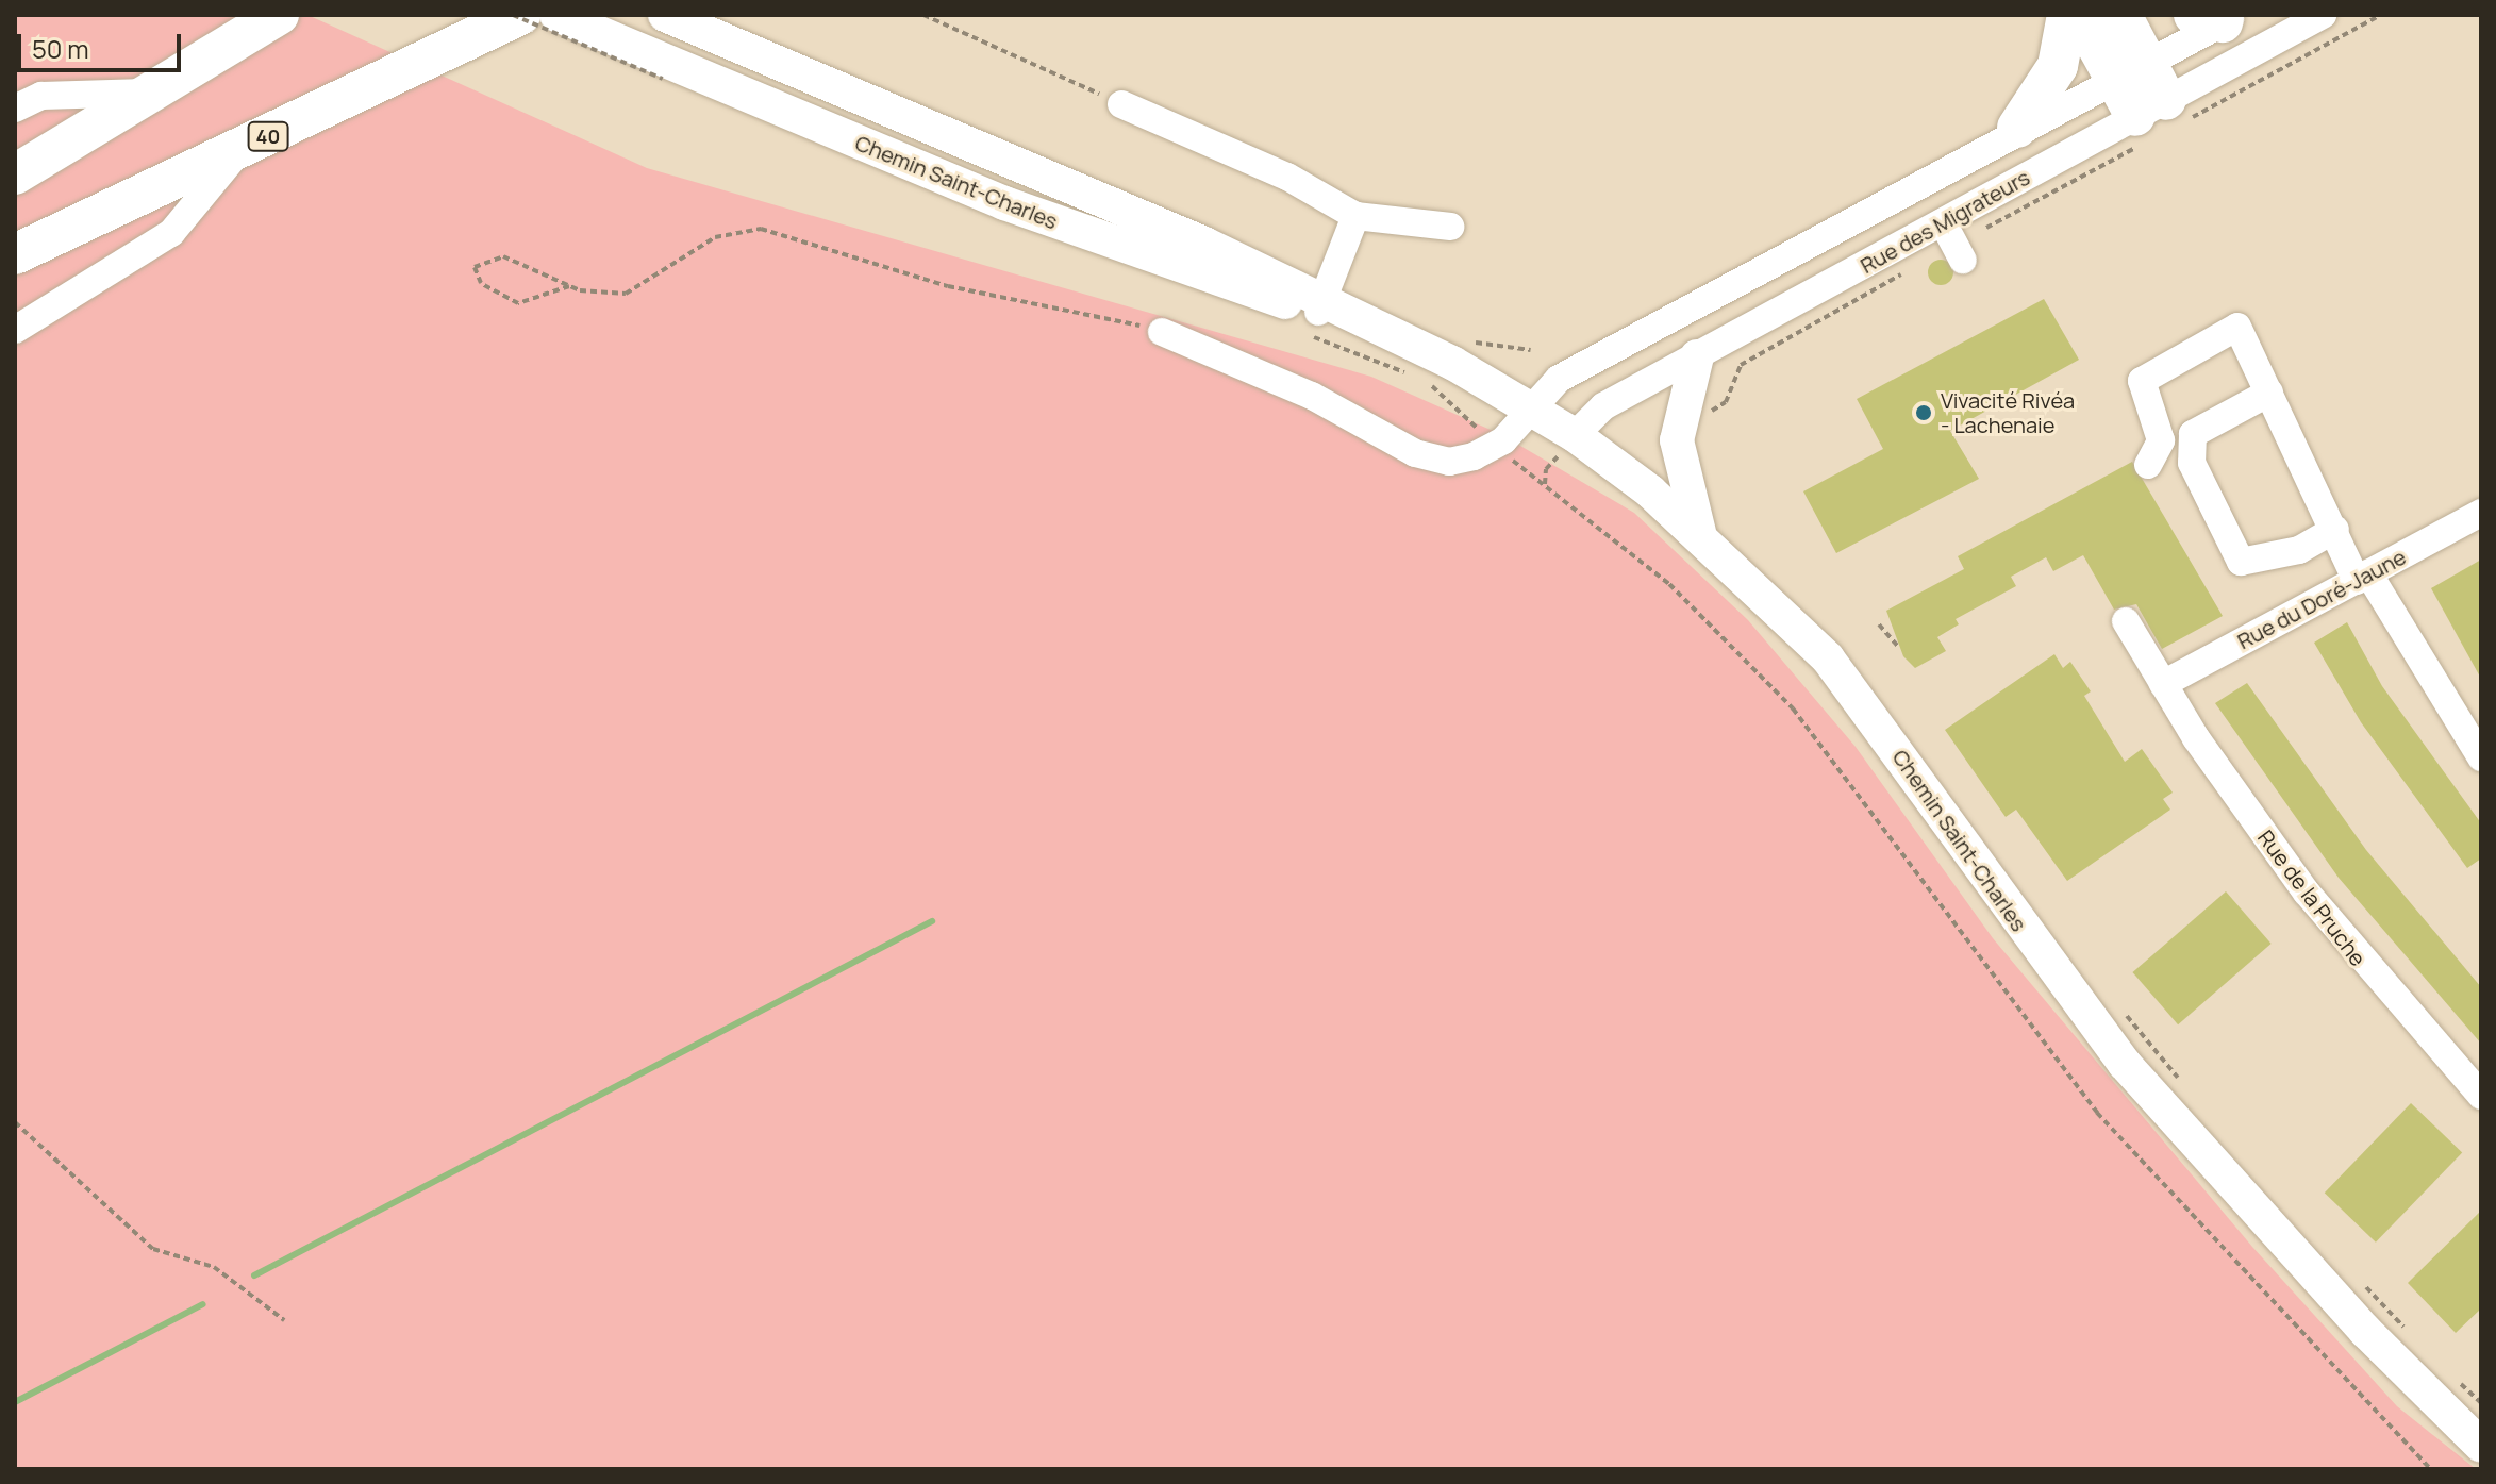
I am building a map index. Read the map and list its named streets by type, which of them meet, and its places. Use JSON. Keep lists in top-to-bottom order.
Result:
{
  "streets": {
    "highway": ["40"],
    "main road": ["Chemin Saint-Charles"],
    "street": ["Rue des Migrateurs", "Rue du Doré-Jaune", "Rue de la Pruche"]
  },
  "crossings": [
    ["Chemin Saint-Charles", "Rue des Migrateurs"],
    ["Rue du Doré-Jaune", "Rue de la Pruche"]
  ],
  "places": ["Vivacité Rivéa - Lachenaie"],
  "scale_bar": "50 m"
}
